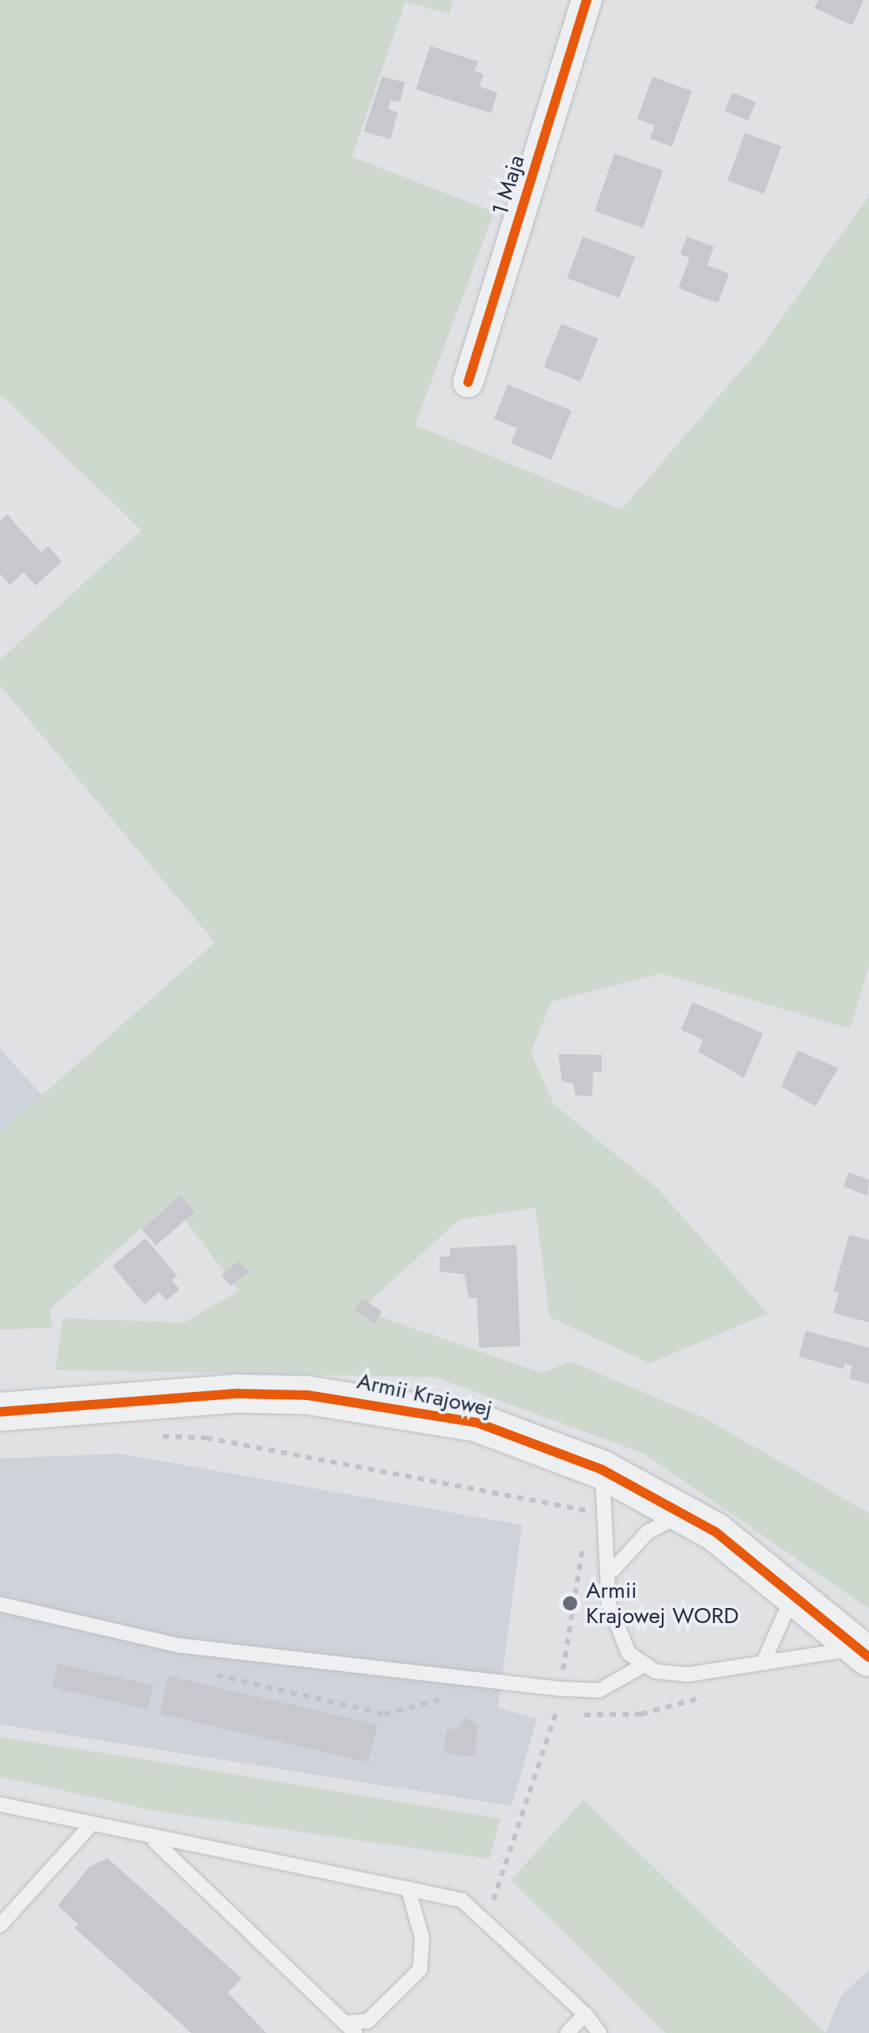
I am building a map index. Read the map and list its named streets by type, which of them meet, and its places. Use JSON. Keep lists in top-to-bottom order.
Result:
{
  "streets": {
    "street": ["1 Maja", "Armii Krajowej"]
  },
  "places": ["Armii Krajowej WORD"]
}
